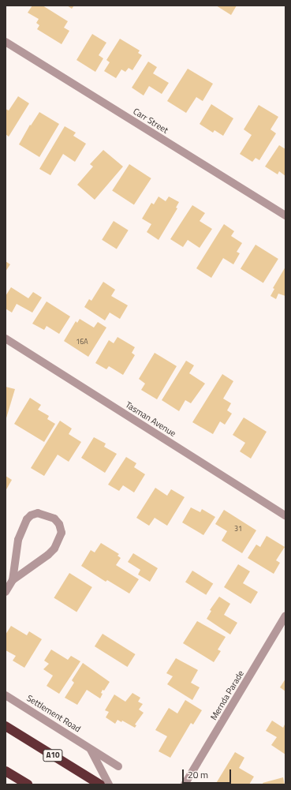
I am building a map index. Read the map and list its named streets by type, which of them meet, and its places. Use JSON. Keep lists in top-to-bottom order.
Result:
{
  "streets": {
    "highway": ["A10"],
    "street": [
      "Carr Street",
      "Tasman Avenue",
      "Mernda Parade",
      "Settlement Road"
    ]
  },
  "house_numbers": ["16A", "31"],
  "scale_bar": "20 m"
}
